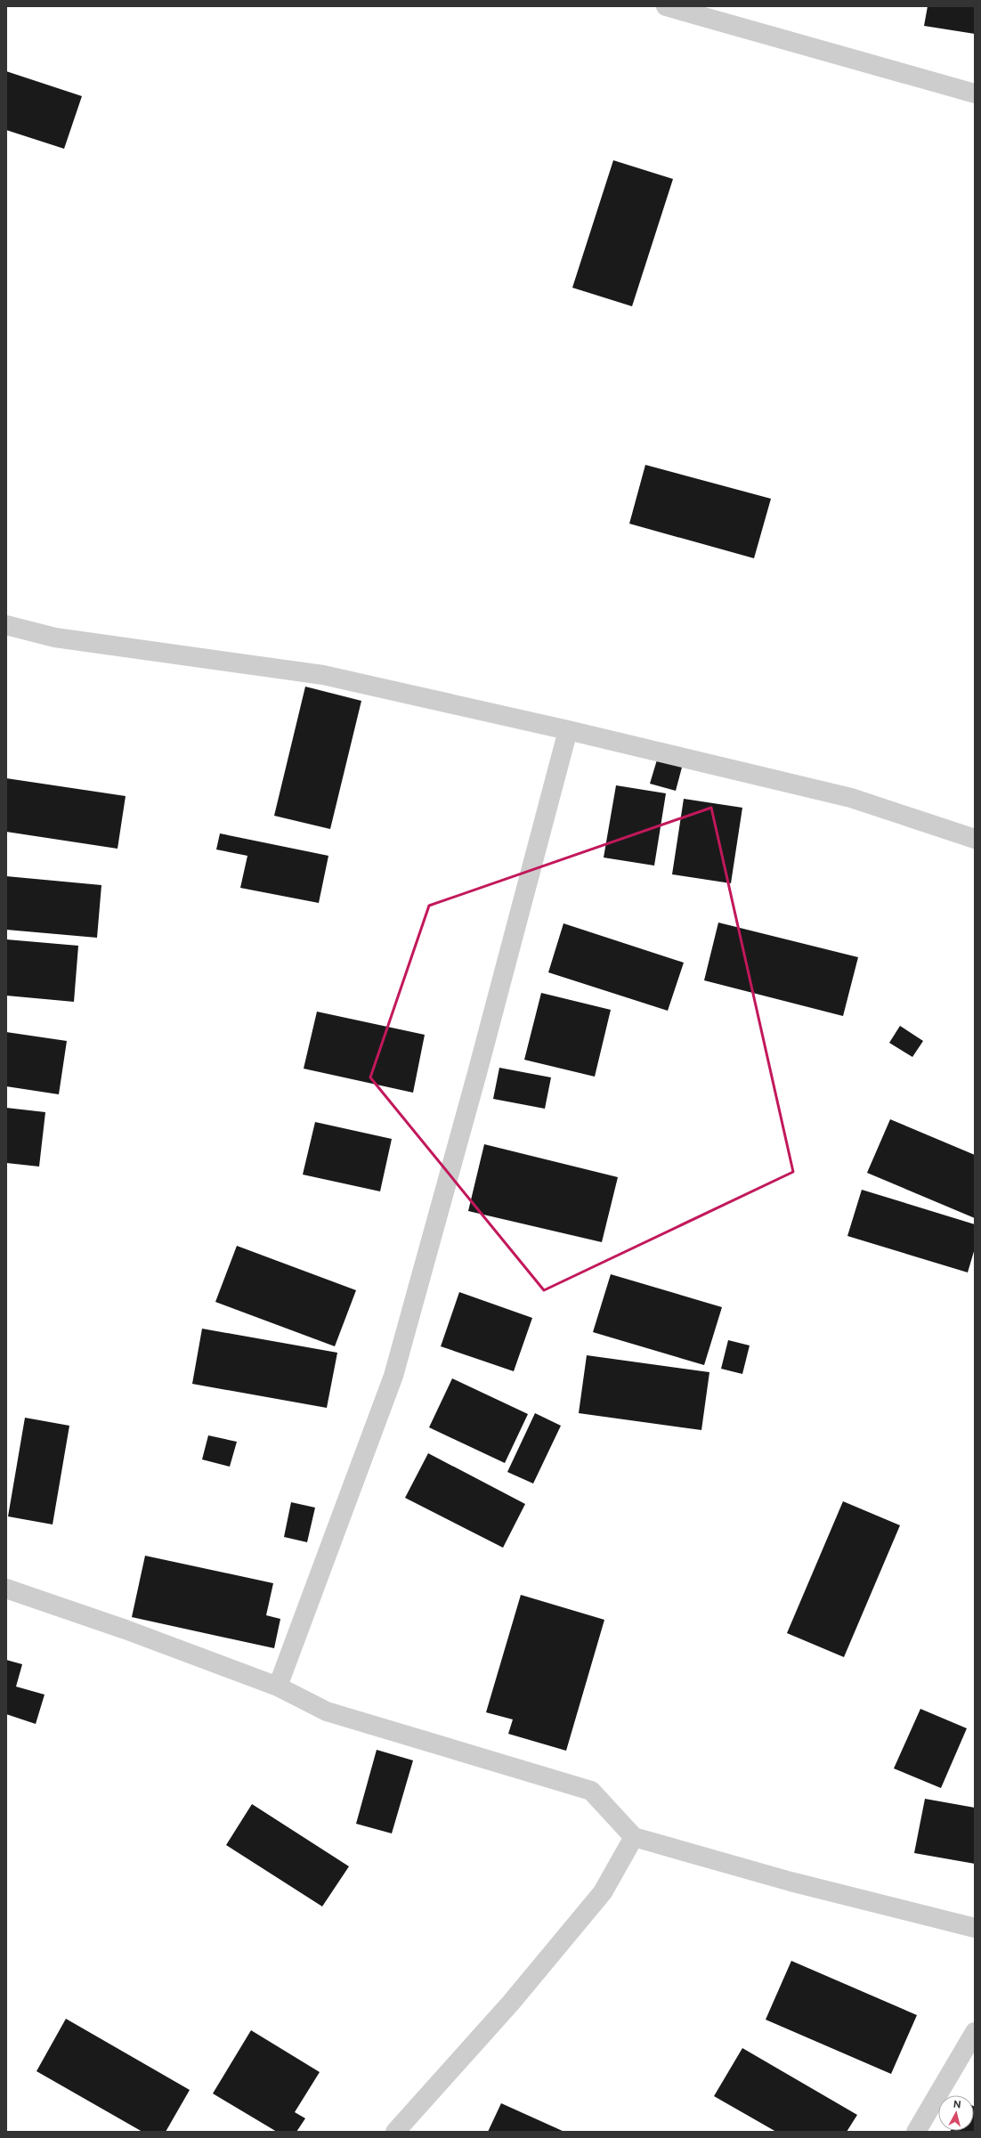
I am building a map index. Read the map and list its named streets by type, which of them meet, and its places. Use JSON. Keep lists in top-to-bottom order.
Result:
{
  "north": "top"
}
